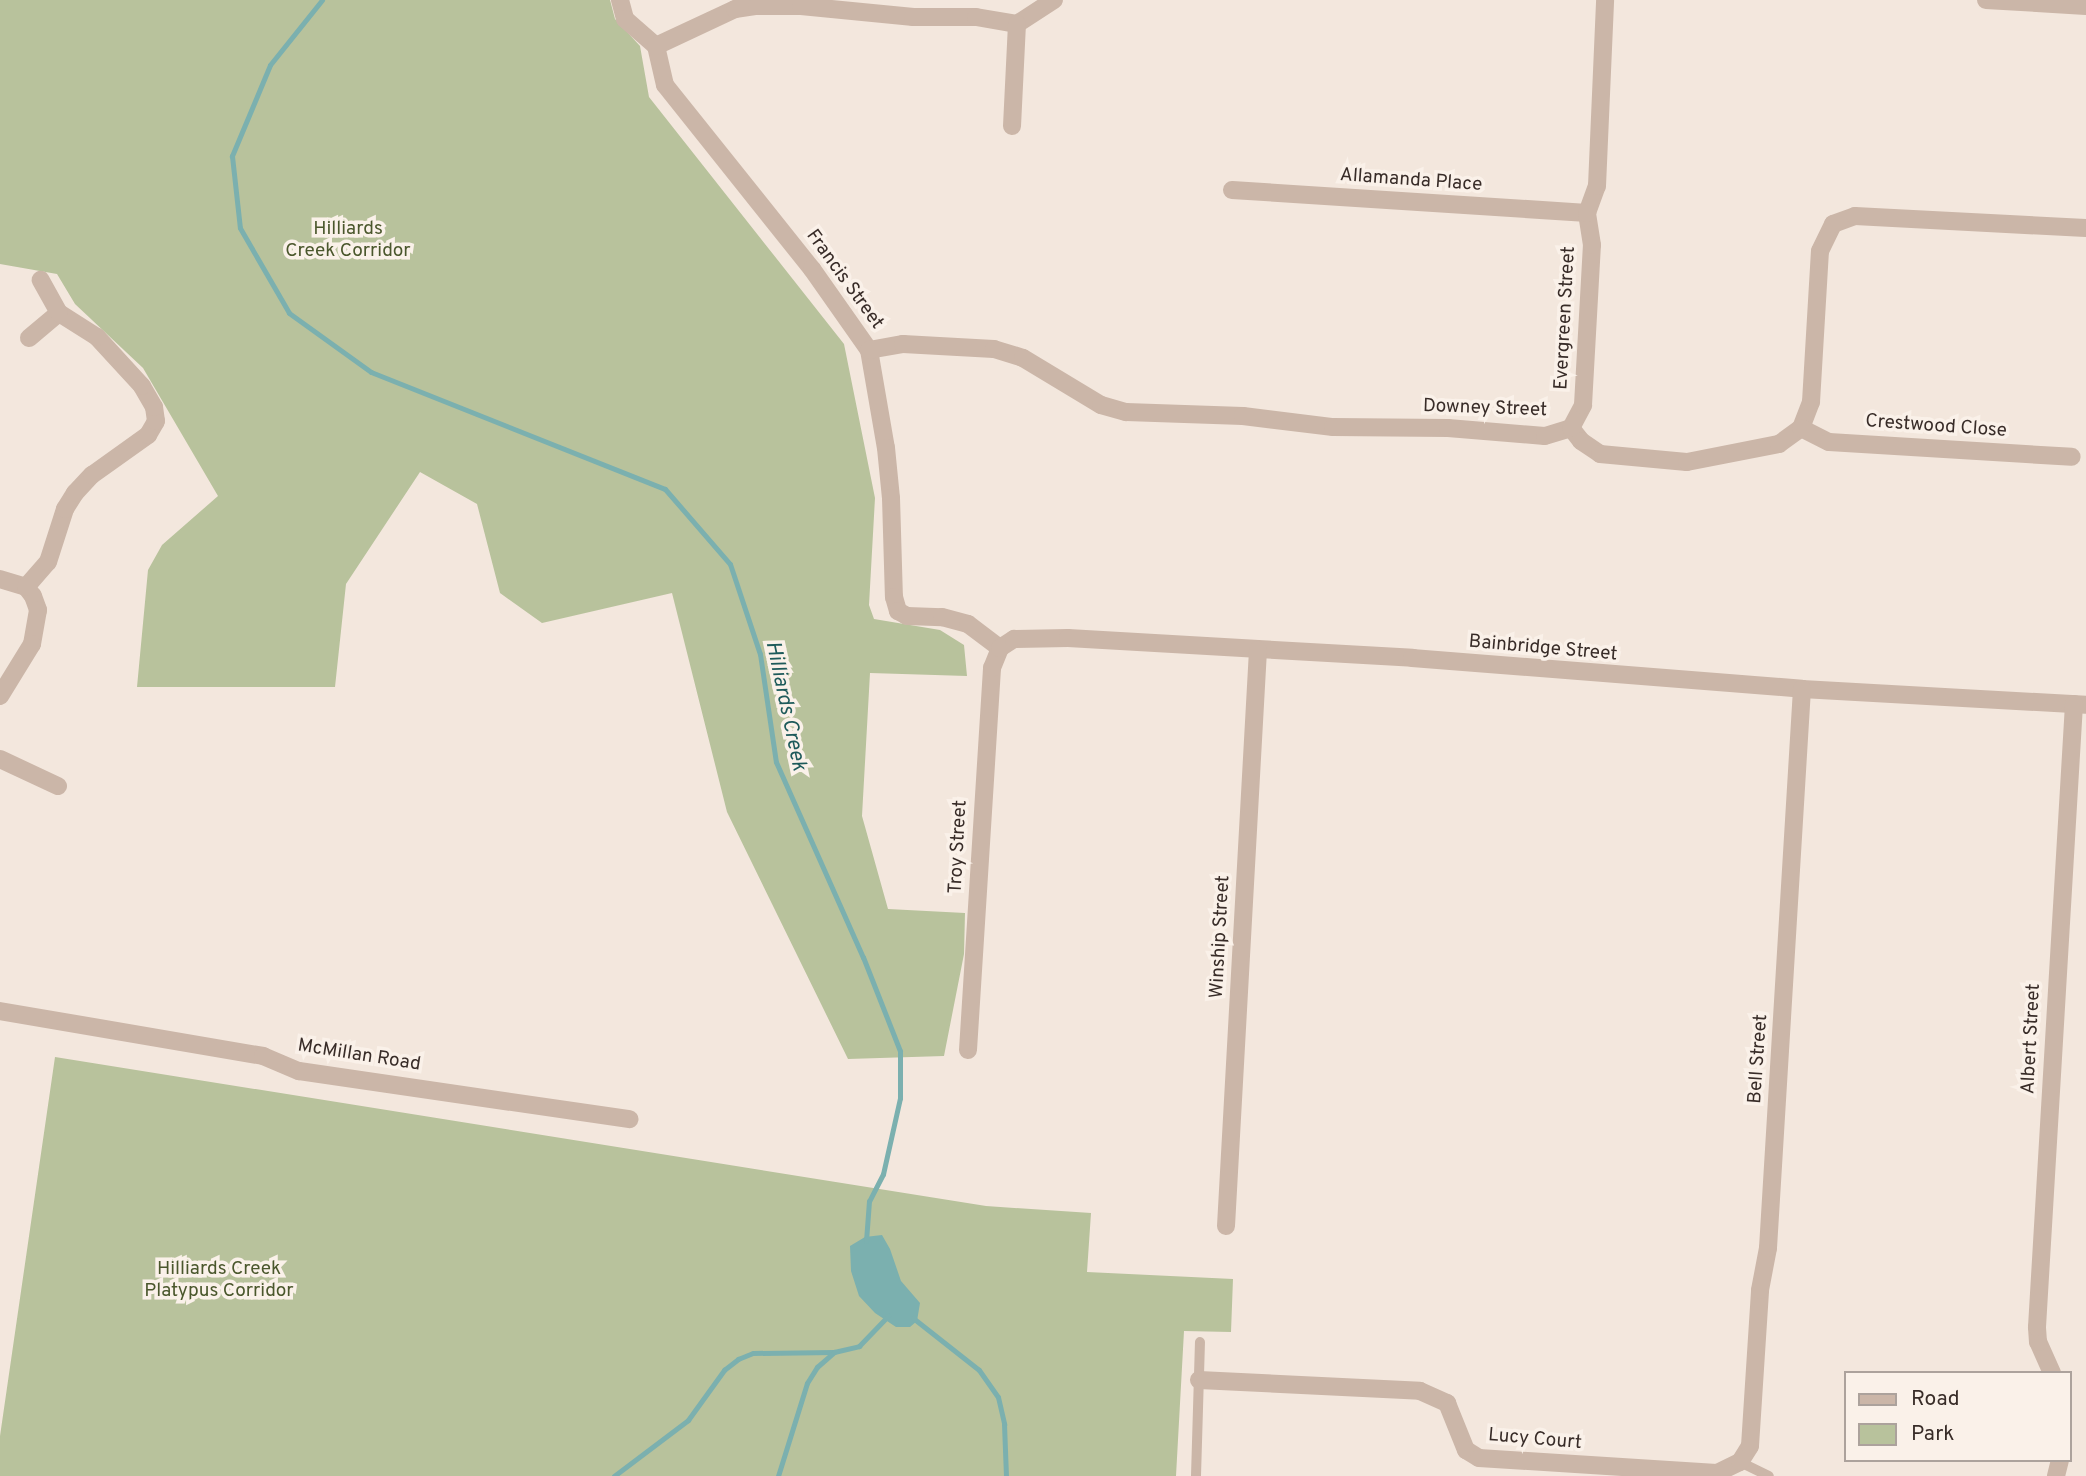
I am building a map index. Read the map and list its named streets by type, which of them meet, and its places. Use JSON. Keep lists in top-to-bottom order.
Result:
{
  "streets": {
    "street": [
      "Allamanda Place",
      "Francis Street",
      "Evergreen Street",
      "Downey Street",
      "Crestwood Close",
      "Bainbridge Street",
      "Troy Street",
      "Winship Street",
      "Albert Street",
      "McMillan Road",
      "Bell Street",
      "Lucy Court"
    ]
  },
  "crossings": [
    ["Allamanda Place", "Evergreen Street"],
    ["Francis Street", "Downey Street"],
    ["Francis Street", "Bainbridge Street"],
    ["Francis Street", "Troy Street"],
    ["Evergreen Street", "Downey Street"],
    ["Downey Street", "Crestwood Close"],
    ["Bainbridge Street", "Troy Street"],
    ["Bainbridge Street", "Winship Street"],
    ["Bainbridge Street", "Albert Street"],
    ["Bainbridge Street", "Bell Street"],
    ["Bell Street", "Lucy Court"]
  ],
  "water": ["Hilliards Creek"],
  "parks": ["Hilliards Creek Corridor", "Hilliards Creek Platypus Corridor"],
  "legend": ["Road", "Park"]
}
